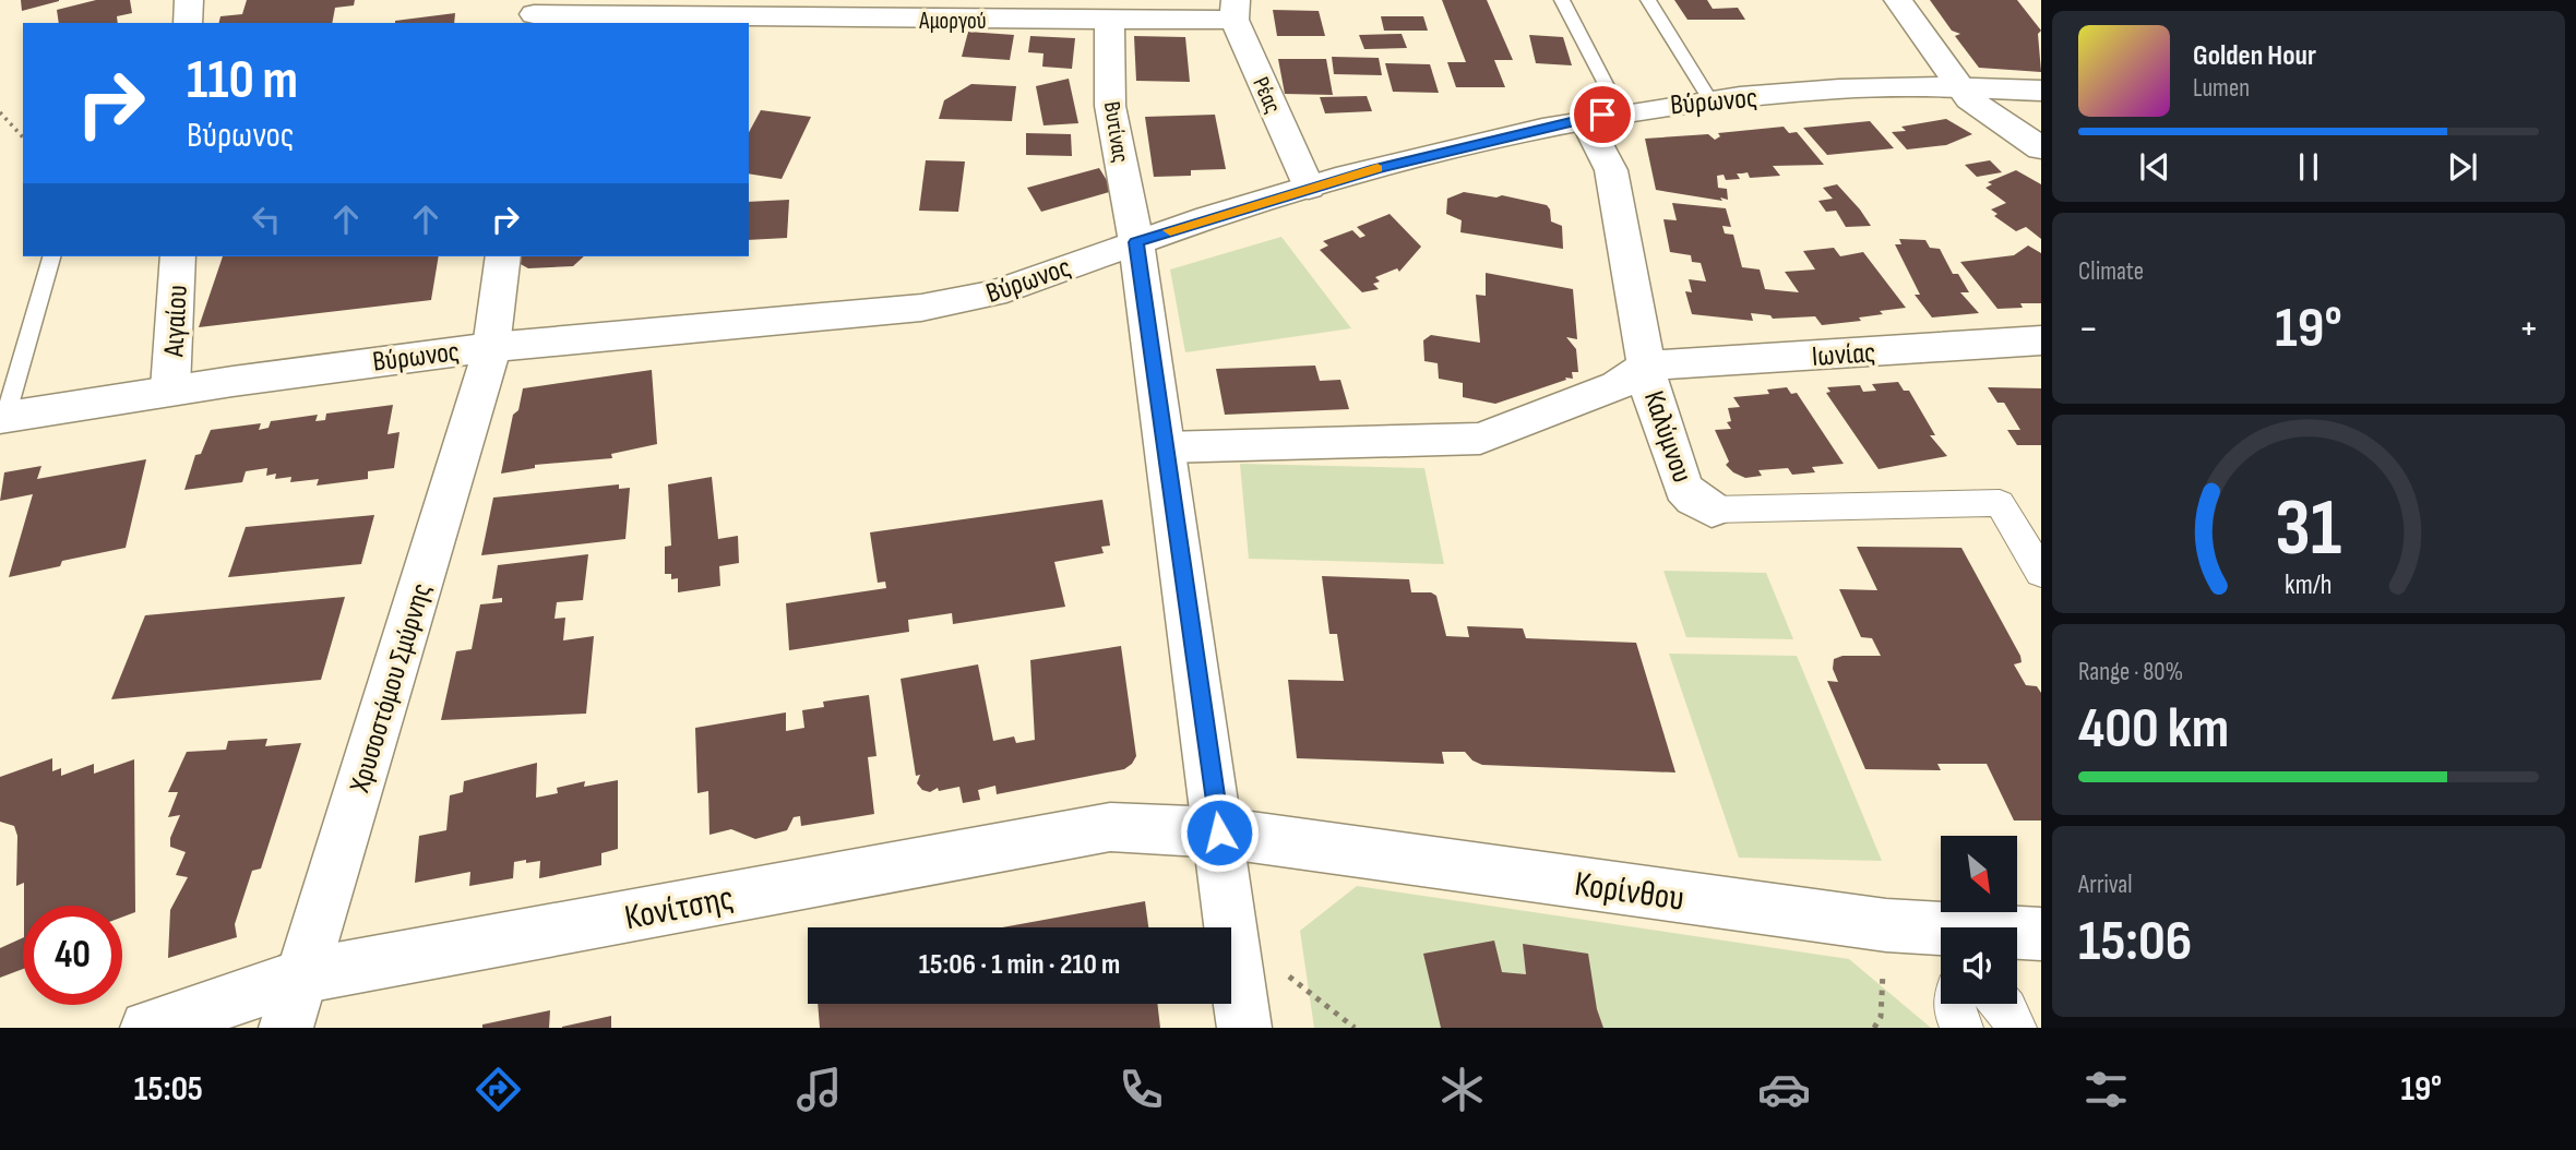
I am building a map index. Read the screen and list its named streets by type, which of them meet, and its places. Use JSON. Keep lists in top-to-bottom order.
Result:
{
  "streets": {
    "street": [
      "Αμοργού",
      "Ρέας",
      "Βύρωνος",
      "Βυτίνας",
      "Αιγαίου",
      "Ιωνίας",
      "Καλύμνου",
      "Χρυσοστόμου Σμύρνης",
      "Κορίνθου",
      "Κονίτσης"
    ]
  },
  "crossings": [
    ["Αμοργού", "Ρέας"],
    ["Αμοργού", "Βυτίνας"],
    ["Ρέας", "Βύρωνος"],
    ["Βύρωνος", "Βυτίνας"],
    ["Βύρωνος", "Αιγαίου"],
    ["Βύρωνος", "Καλύμνου"],
    ["Βύρωνος", "Χρυσοστόμου Σμύρνης"],
    ["Βυτίνας", "Κορίνθου"],
    ["Βυτίνας", "Κονίτσης"],
    ["Ιωνίας", "Καλύμνου"],
    ["Χρυσοστόμου Σμύρνης", "Κονίτσης"],
    ["Κορίνθου", "Κονίτσης"]
  ],
  "north": "bottom right",
  "page": {
    "turn": ["110 m", "Βύρωνος"],
    "song": ["Golden Hour", "Lumen"],
    "tile": [
      "Climate",
      ["Range · 80%", "400 km"],
      ["Arrival", "15:06"]
    ],
    "heat": ["−", "19°", "+"],
    "limit": "40",
    "trip": "15:06 · 1 min · 210 m",
    "tabs": ["15:05", "19°"],
    "gauge": ["31", "km/h"]
  }
}
